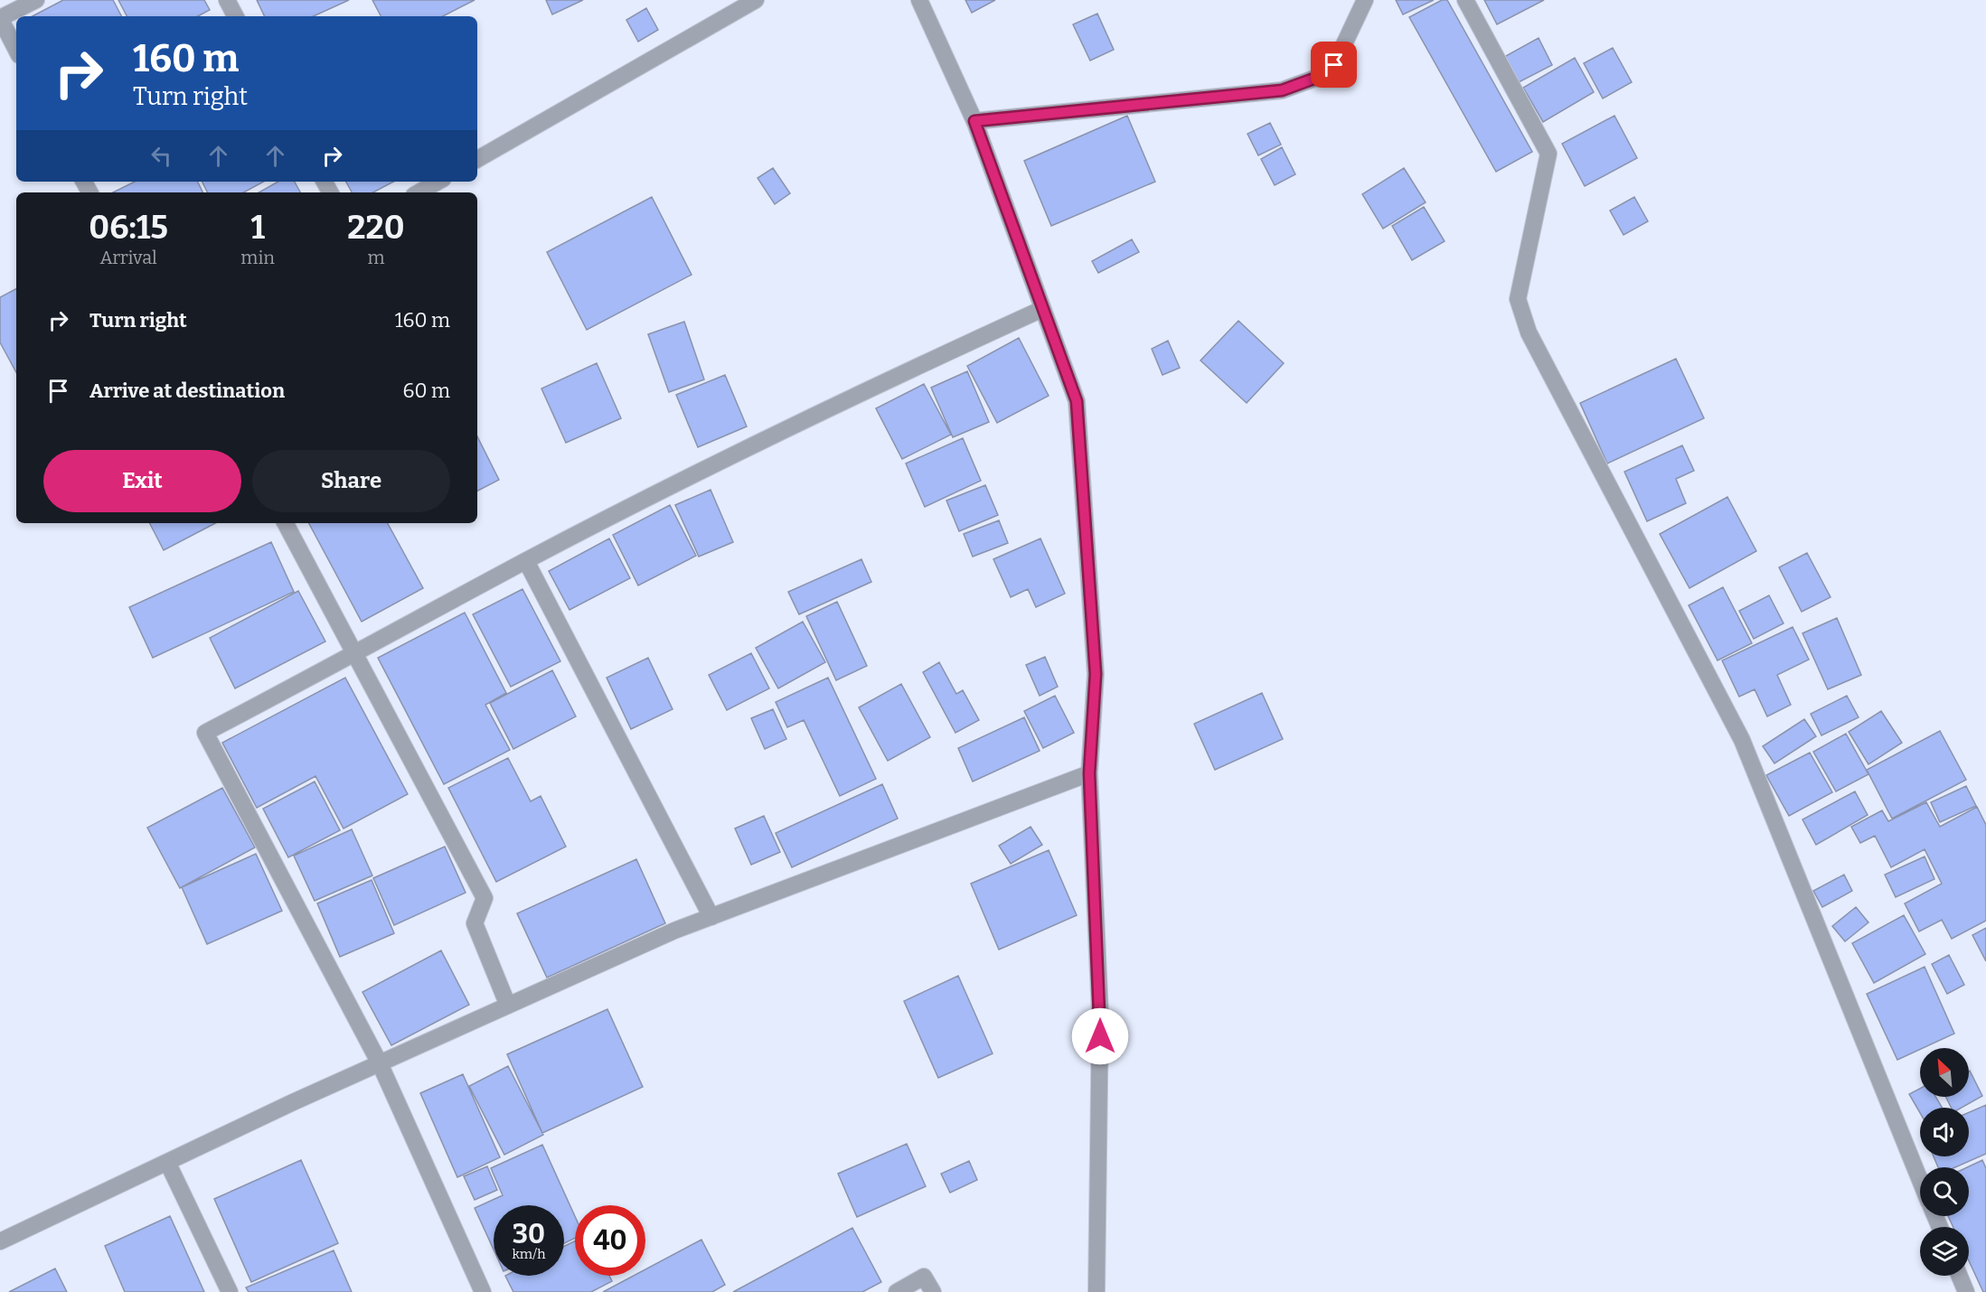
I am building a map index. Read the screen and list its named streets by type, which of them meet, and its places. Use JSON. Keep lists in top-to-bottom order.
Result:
{
  "north": "top left",
  "page": {
    "turn": ["160 m", "Turn right"],
    "eta": [
      "06:15",
      "Arrival",
      "1",
      "min",
      "220",
      "m"
    ],
    "list": [
      {
        "name": "Turn right",
        "value": "160 m"
      },
      {
        "name": "Arrive at destination",
        "value": "60 m"
      }
    ],
    "buttons": ["Exit", "Share"],
    "speed": "30 km/h",
    "limit": "40"
  }
}
